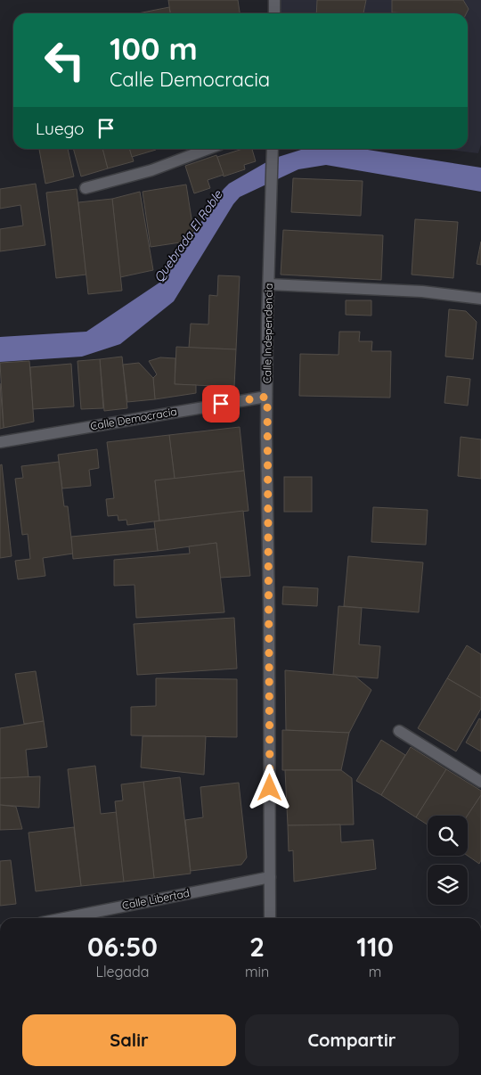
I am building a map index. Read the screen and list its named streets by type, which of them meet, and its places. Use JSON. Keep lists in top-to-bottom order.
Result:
{
  "streets": {
    "street": ["Calle Independencia", "Calle Democracia", "Calle Libertad"]
  },
  "crossings": [
    ["Calle Independencia", "Calle Democracia"],
    ["Calle Independencia", "Calle Libertad"]
  ],
  "water": ["Quebrada El Roble"],
  "page": {
    "turn": ["100 m", "Calle Democracia"],
    "then": "Luego",
    "eta": [
      "06:50",
      "Llegada",
      "2",
      "min",
      "110",
      "m"
    ],
    "buttons": ["Salir", "Compartir"]
  }
}
